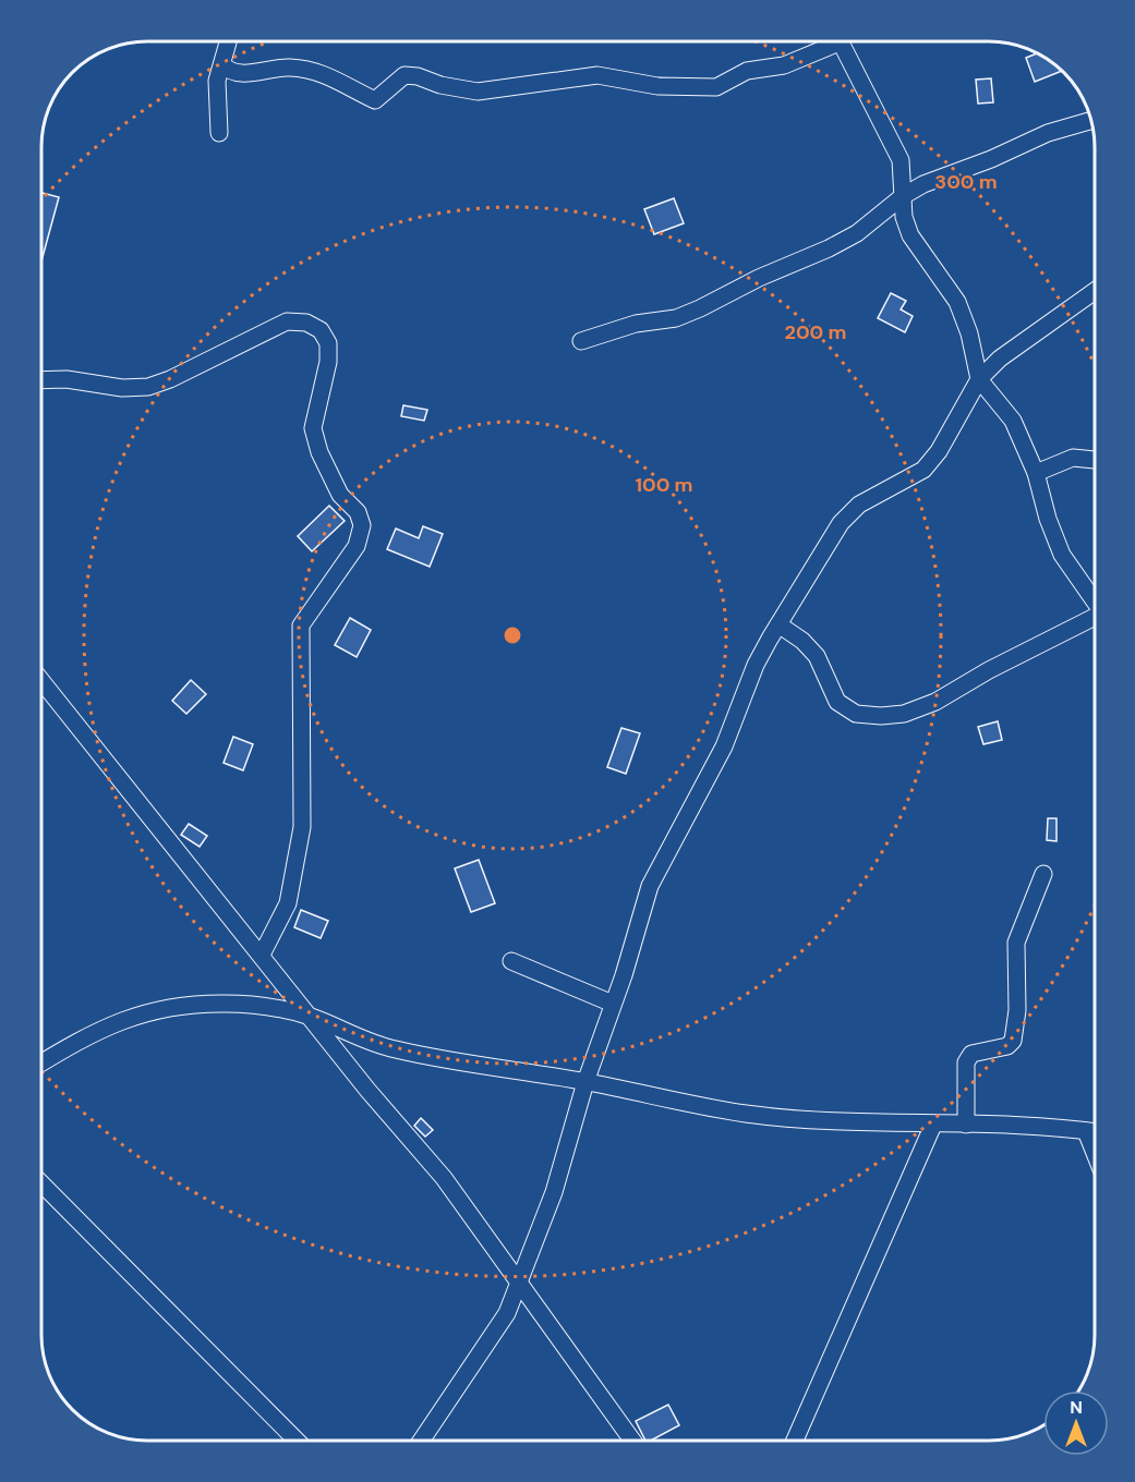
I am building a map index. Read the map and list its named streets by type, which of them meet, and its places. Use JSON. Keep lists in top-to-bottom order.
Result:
{
  "north": "top",
  "rings": ["300 m", "200 m", "100 m"]
}
